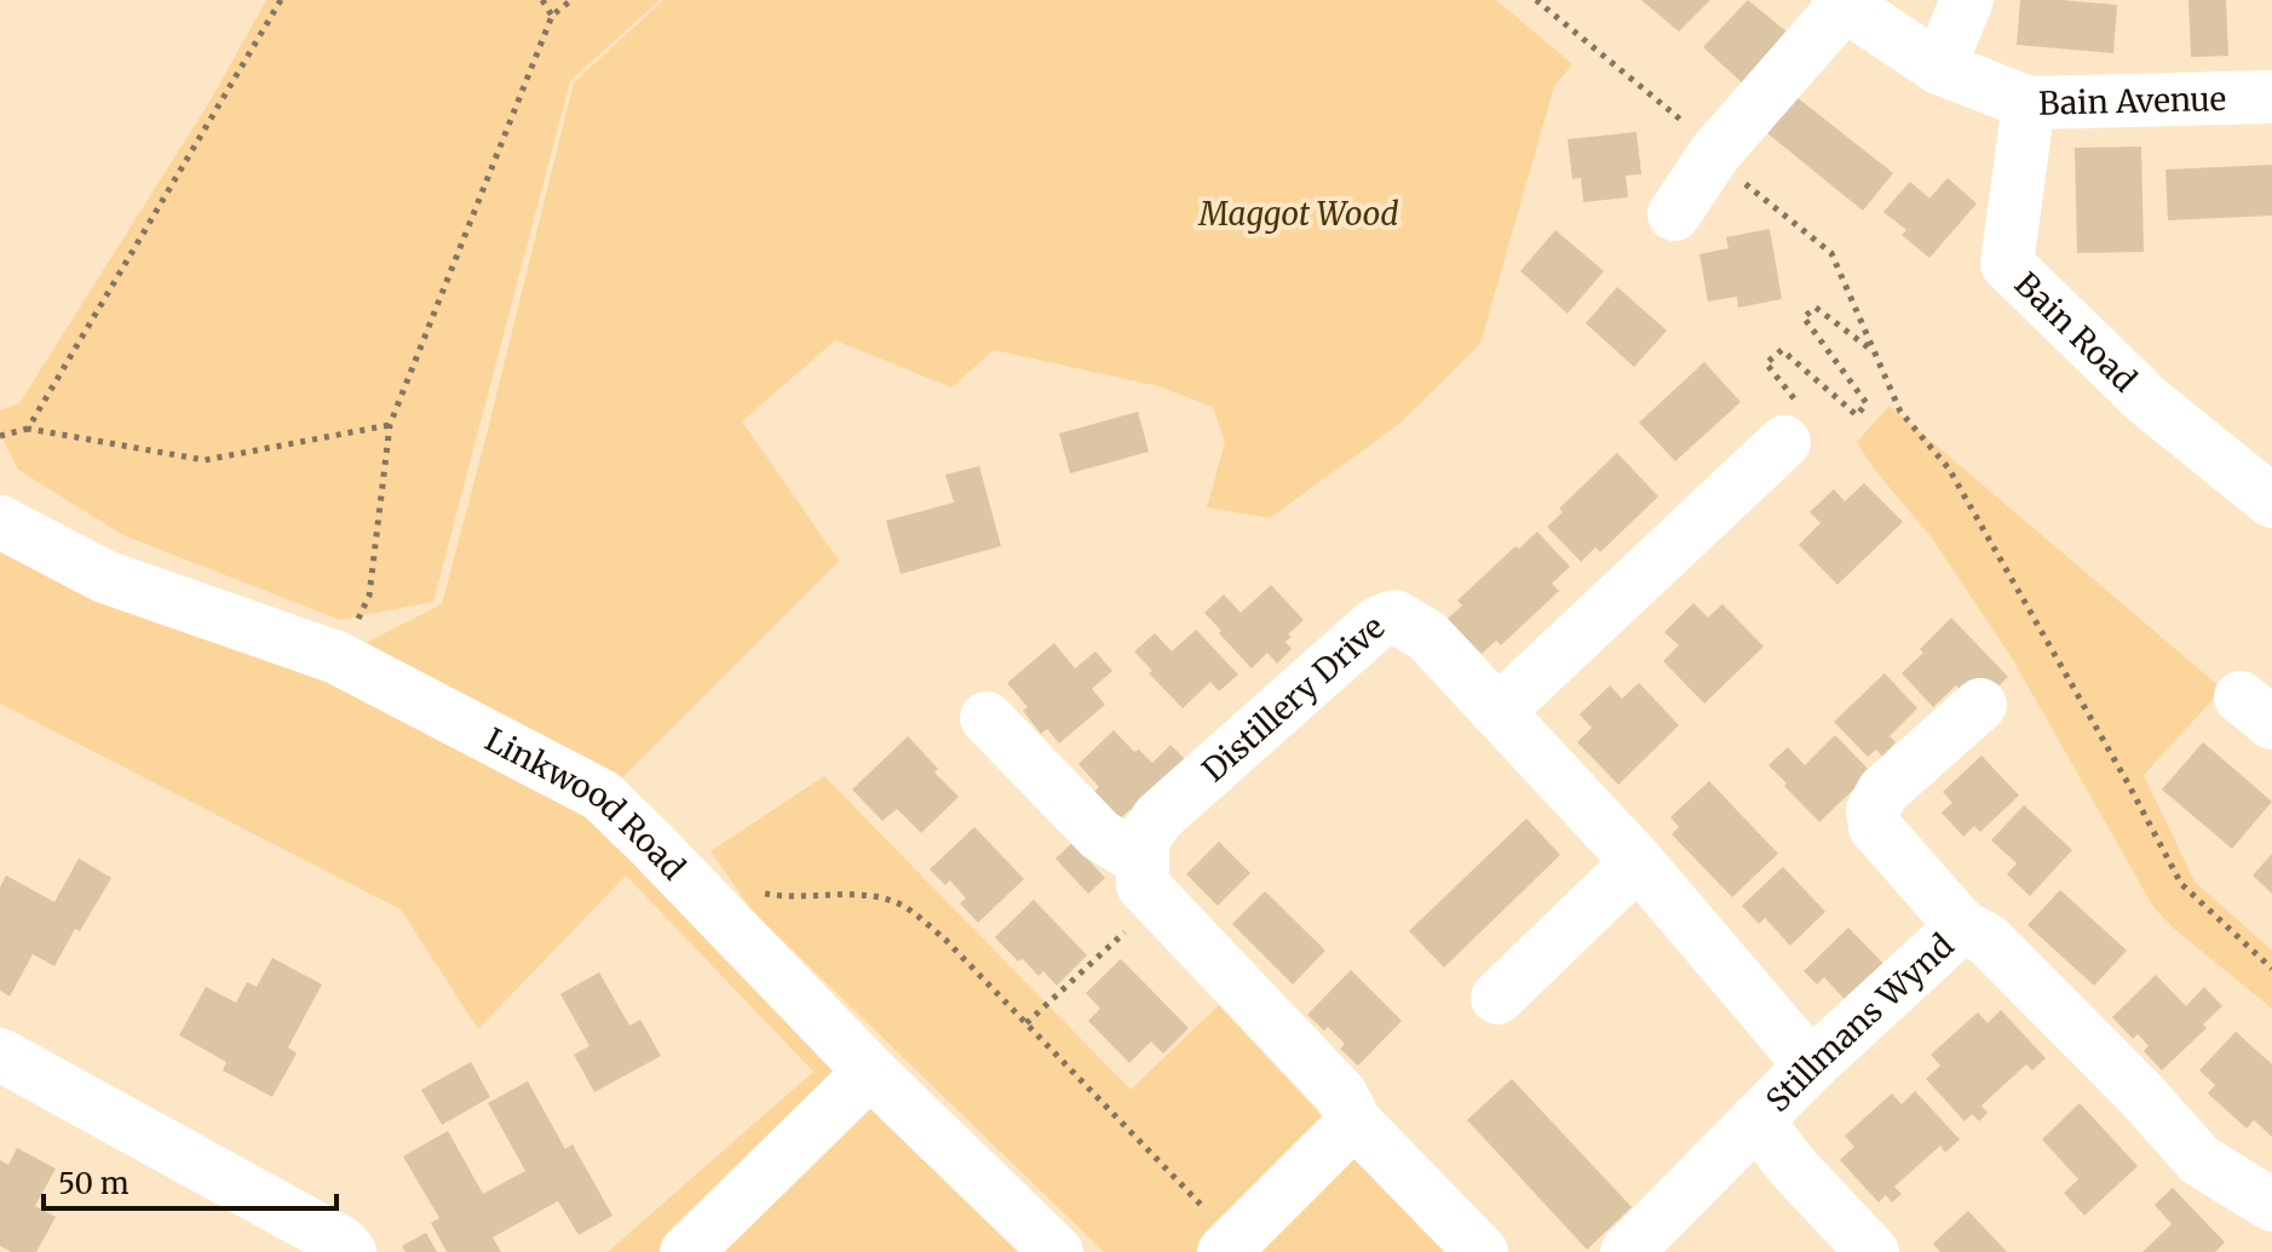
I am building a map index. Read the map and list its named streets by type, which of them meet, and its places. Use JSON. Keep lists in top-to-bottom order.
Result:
{
  "streets": {
    "street": [
      "Bain Avenue",
      "Bain Road",
      "Distillery Drive",
      "Linkwood Road",
      "Stillmans Wynd"
    ]
  },
  "crossings": [
    ["Bain Avenue", "Bain Road"],
    ["Distillery Drive", "Stillmans Wynd"]
  ],
  "parks": ["Maggot Wood"],
  "scale_bar": "50 m"
}
